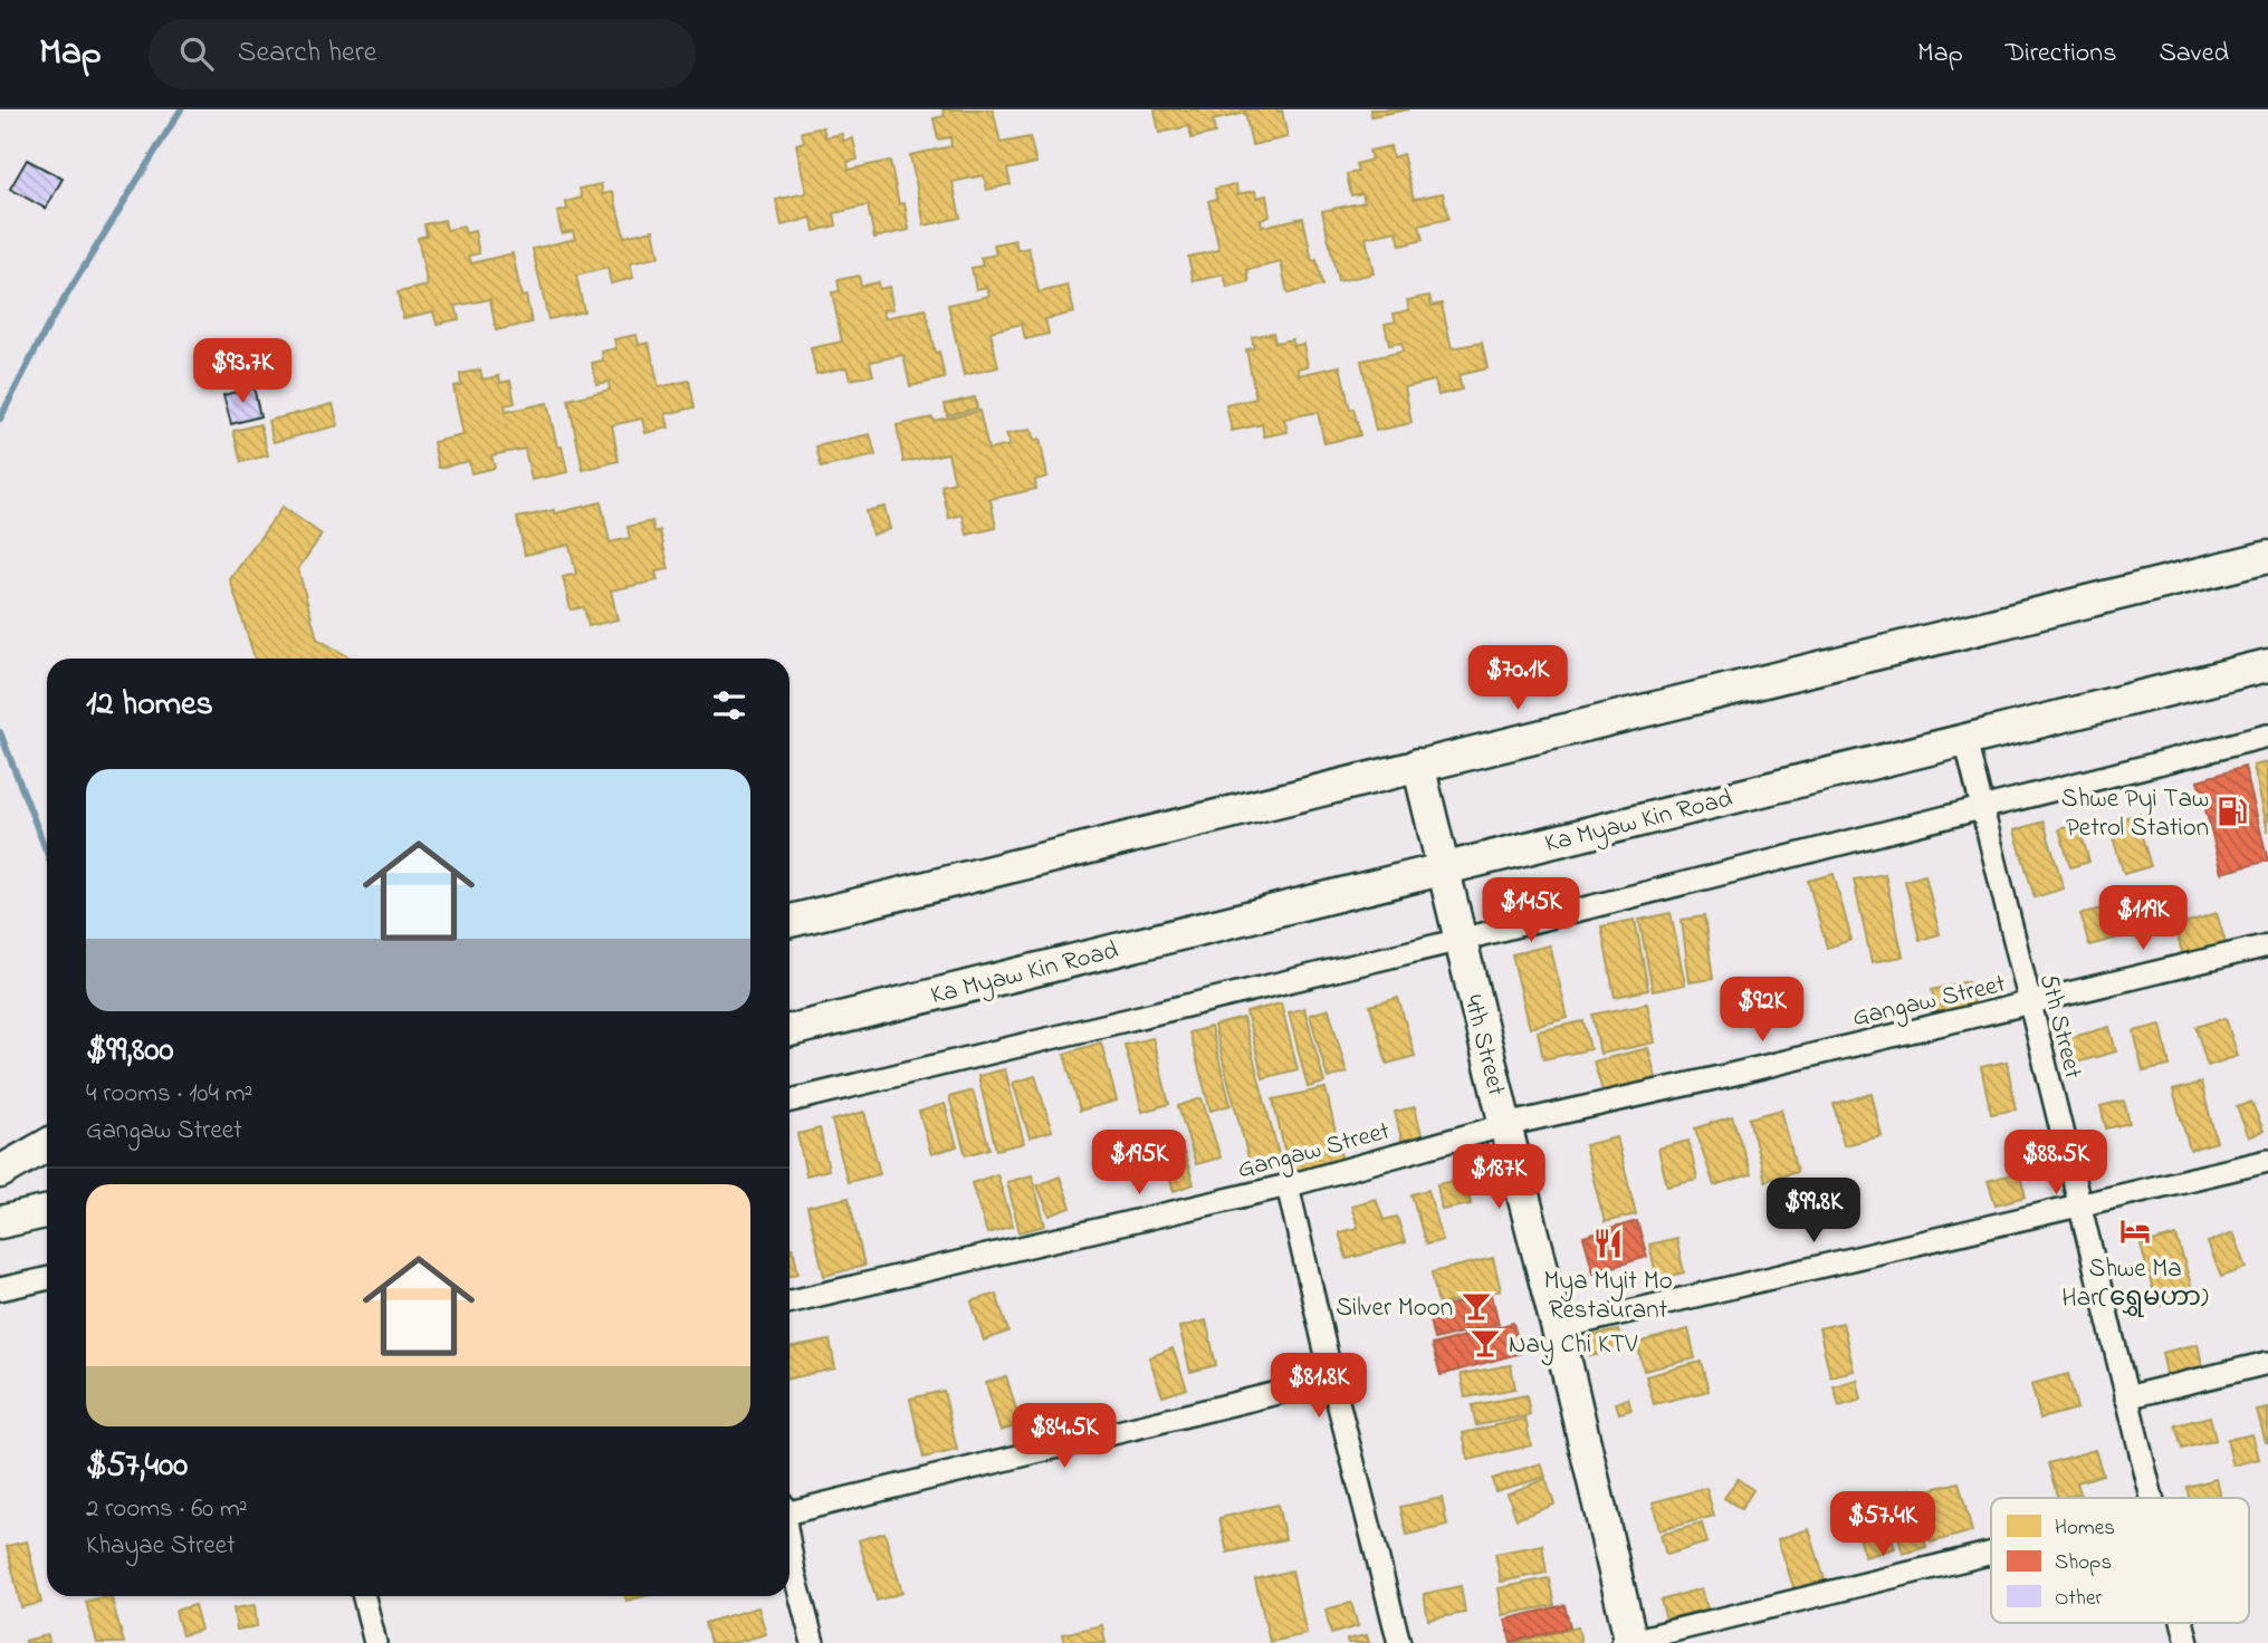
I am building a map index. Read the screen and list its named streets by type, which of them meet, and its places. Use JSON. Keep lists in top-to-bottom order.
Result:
{
  "streets": {
    "main road": ["Ka Myaw Kin Road", "4th Street"],
    "street": ["Gangaw Street", "5th Street"]
  },
  "crossings": [
    ["Ka Myaw Kin Road", "5th Street"],
    ["Ka Myaw Kin Road", "4th Street"],
    ["Gangaw Street", "5th Street"],
    ["Gangaw Street", "4th Street"]
  ],
  "places": {
    "fuel station": ["Shwe Pyi Taw Petrol Station"],
    "hotel": ["Shwe Ma Har(‌‌ရွှေမဟာ)"],
    "restaurant": ["Mya Myit Mo Restaurant"],
    "bar": ["Silver Moon", "Nay Chi KTV"]
  },
  "legend": ["Homes", "Shops", "Other"],
  "page": {
    "header": "Map",
    "search": "Search here",
    "nav": ["Map", "Directions", "Saved"],
    "price": [
      "$93.7K",
      "$70.1K",
      "$145K",
      "$119K",
      "$92K",
      "$195K",
      "$88.5K",
      "$187K",
      "$99.8K",
      "$81.8K",
      "$84.5K",
      "$57.4K"
    ],
    "heading": "12 homes",
    "list": [
      {
        "name": "$99,800",
        "note": "4 rooms · 104 m² · Gangaw Street"
      },
      {
        "name": "$57,400",
        "note": "2 rooms · 60 m² · Khayae Street"
      }
    ]
  }
}
